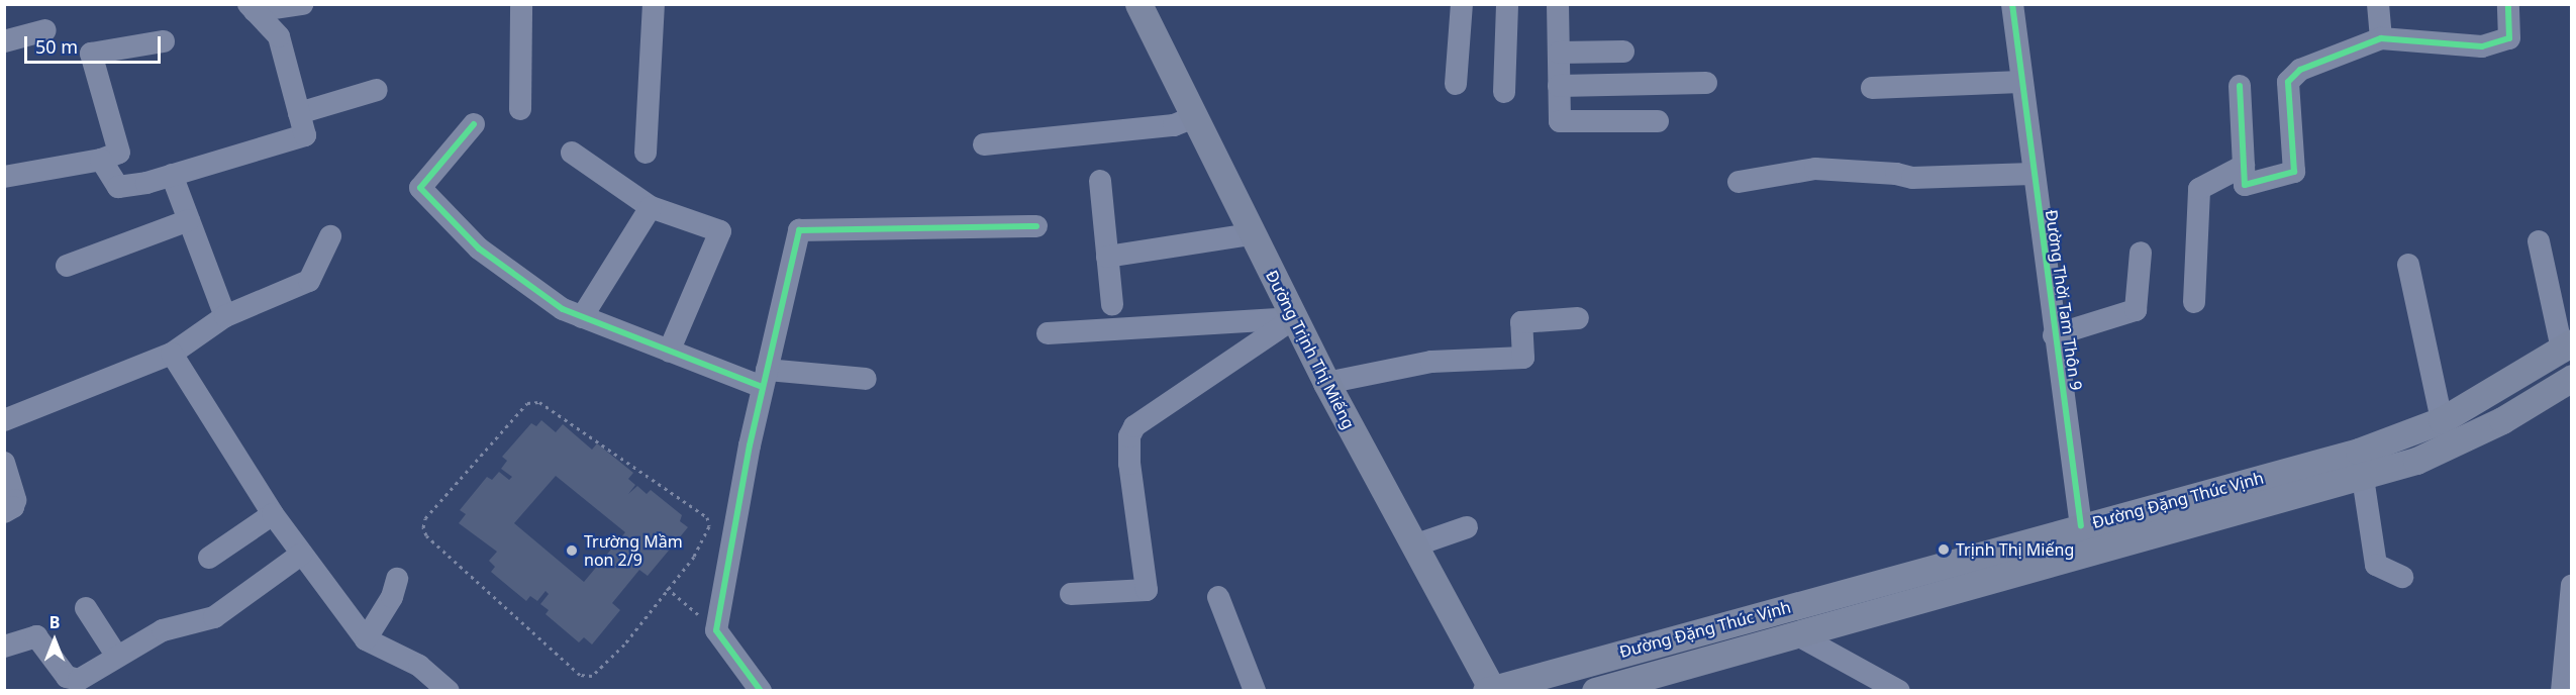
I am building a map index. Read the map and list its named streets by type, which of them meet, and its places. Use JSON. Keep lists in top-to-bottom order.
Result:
{
  "streets": {
    "main road": ["Đường Trịnh Thị Miếng", "Đường Đặng Thúc Vịnh"],
    "street": ["Đường Thời Tam Thôn 9"]
  },
  "crossings": [
    ["Đường Thời Tam Thôn 9", "Đường Đặng Thúc Vịnh"],
    ["Đường Trịnh Thị Miếng", "Đường Đặng Thúc Vịnh"]
  ],
  "places": ["Trịnh Thị Miếng", "Trường Mầm non 2/9"],
  "scale_bar": "50 m",
  "north": "top"
}
